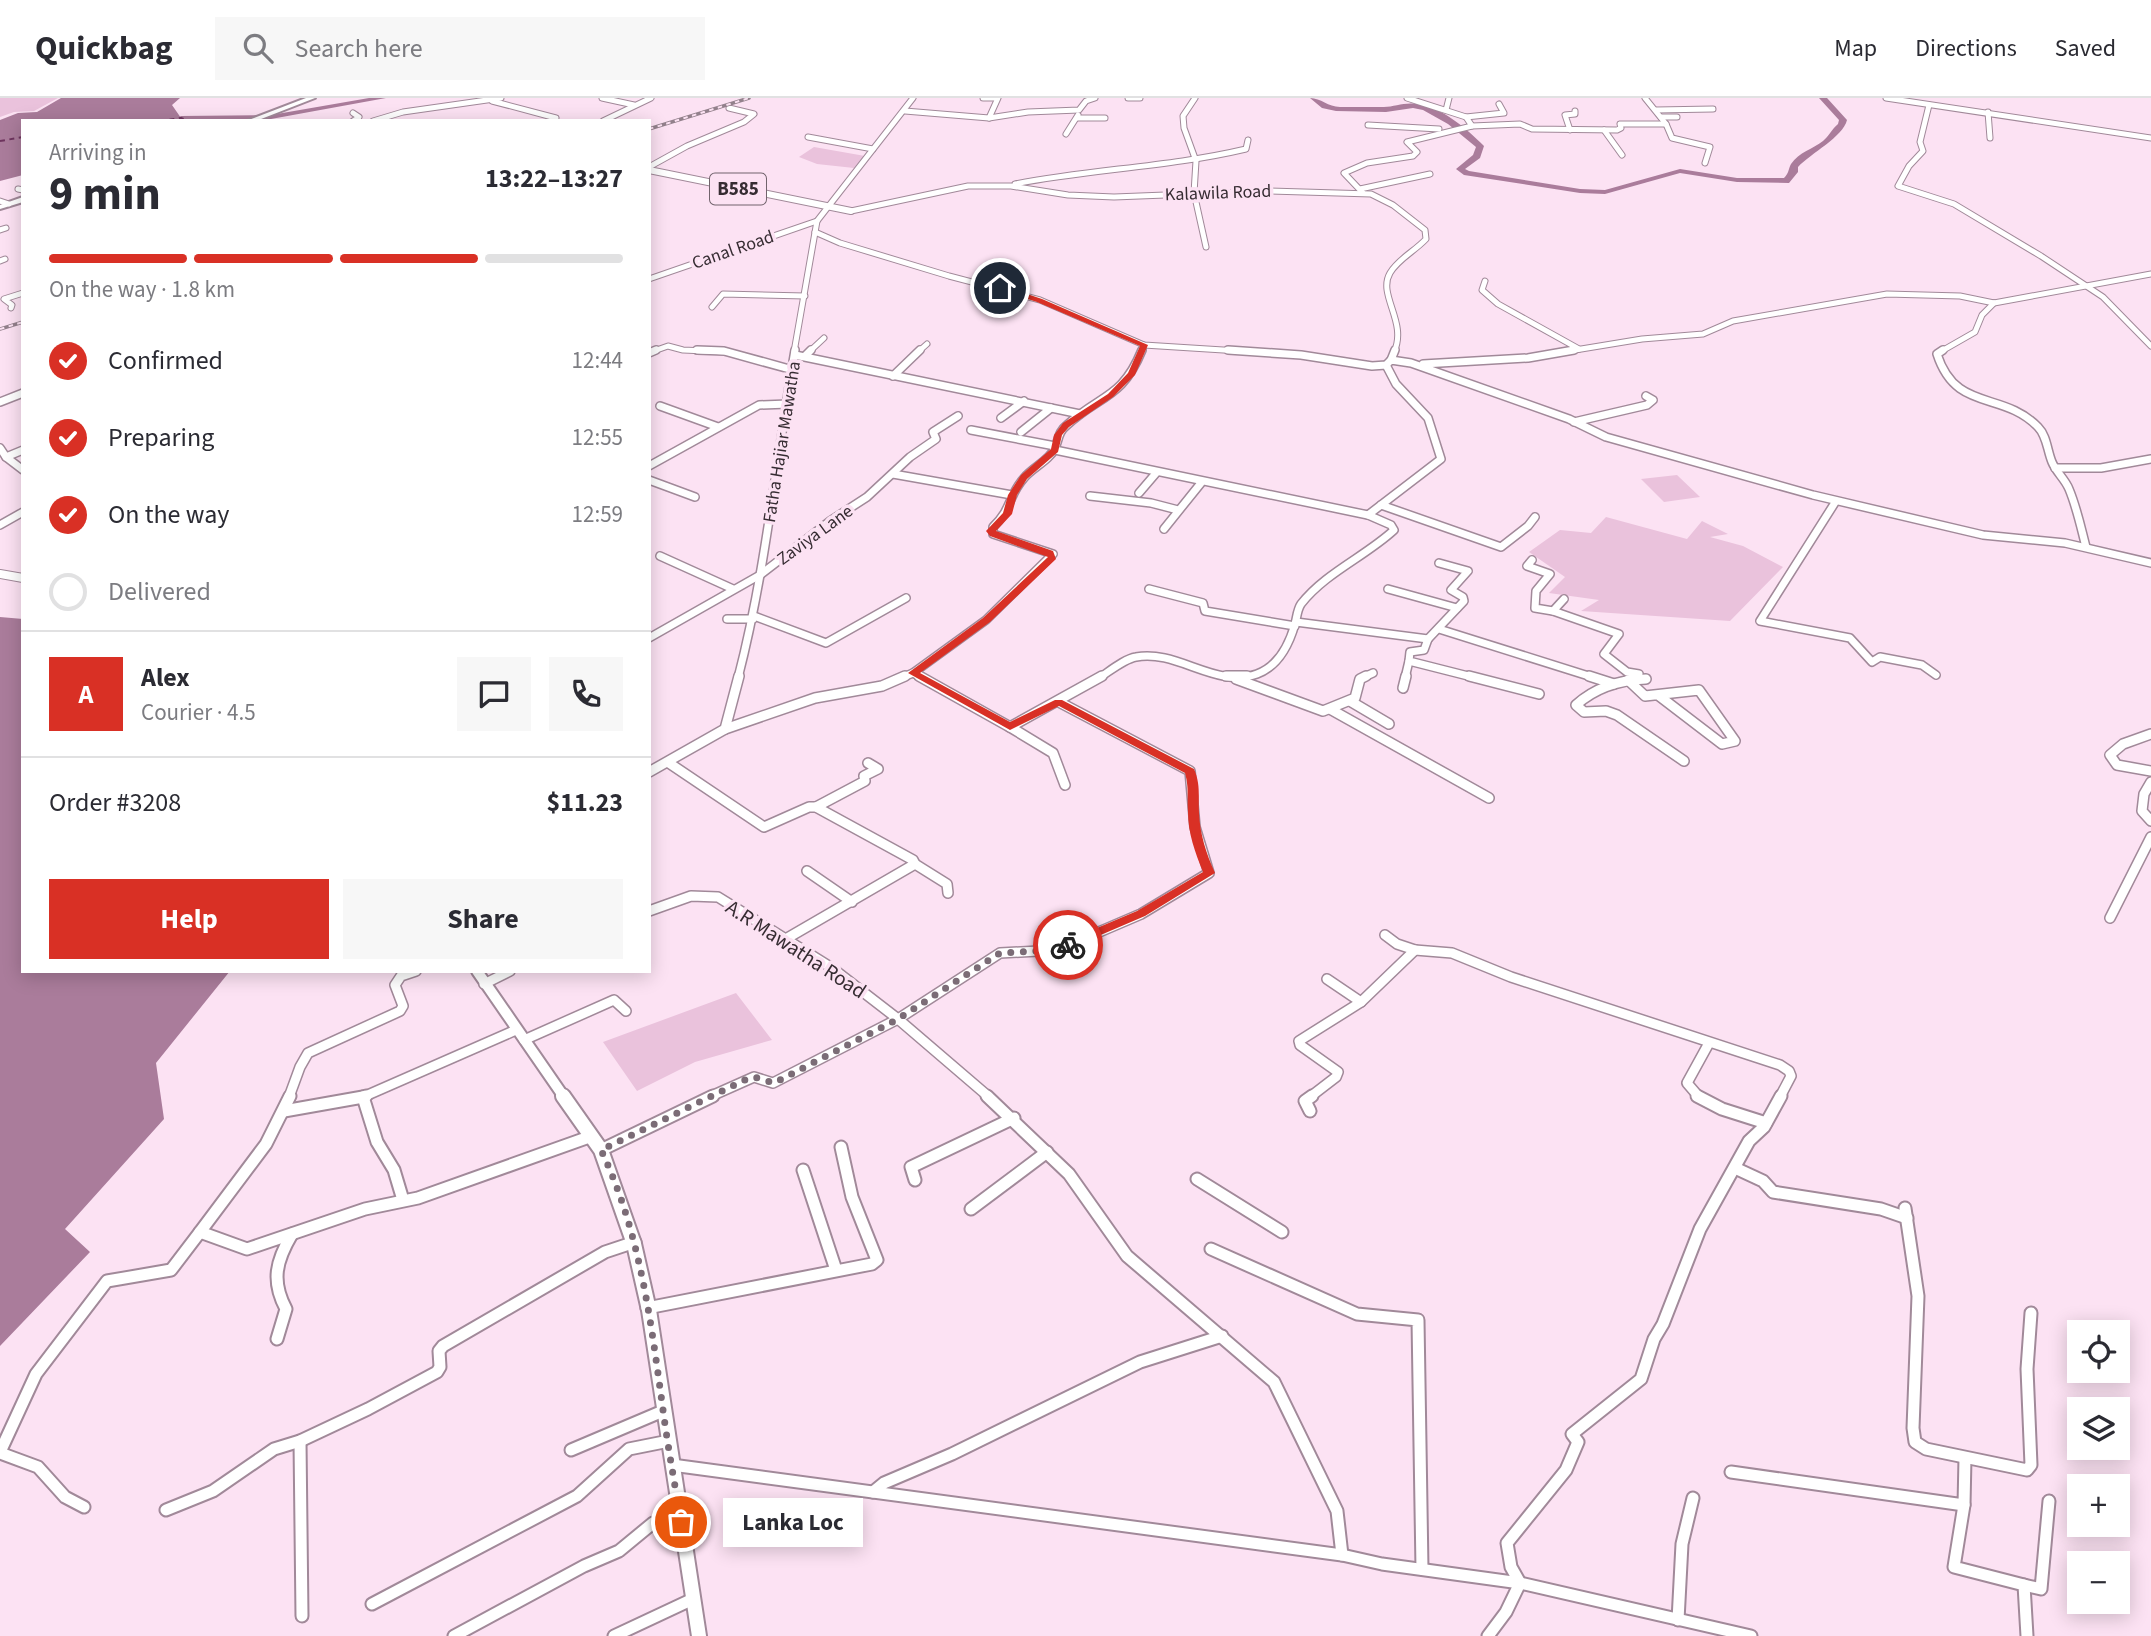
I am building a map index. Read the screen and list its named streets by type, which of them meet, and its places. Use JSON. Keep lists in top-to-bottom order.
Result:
{
  "streets": {
    "main road": ["B585"],
    "street": [
      "Kalawila Road",
      "Canal Road",
      "Fatha Hajiar Mawatha",
      "Zaviya Lane",
      "A.R Mawatha Road"
    ]
  },
  "crossings": [
    ["B585", "Kalawila Road"],
    ["B585", "Fatha Hajiar Mawatha"],
    ["Canal Road", "Fatha Hajiar Mawatha"],
    ["Fatha Hajiar Mawatha", "Zaviya Lane"]
  ],
  "places": ["Lanka Loc"],
  "page": {
    "header": "Quickbag",
    "search": "Search here",
    "nav": ["Map", "Directions", "Saved"],
    "heading": ["9 min", "Arriving in", "13:22–13:27"],
    "panel": [
      "Alex",
      "Courier · 4.5",
      "Order #3208",
      "$11.23"
    ],
    "bar": "On the way · 1.8 km",
    "list": [
      ["Confirmed", "12:44"],
      ["Preparing", "12:55"],
      ["On the way", "12:59"],
      "Delivered"
    ],
    "round": "A",
    "buttons": ["Help", "Share"],
    "map_buttons": ["+", "−"],
    "bubble": "Lanka Loc"
  }
}
